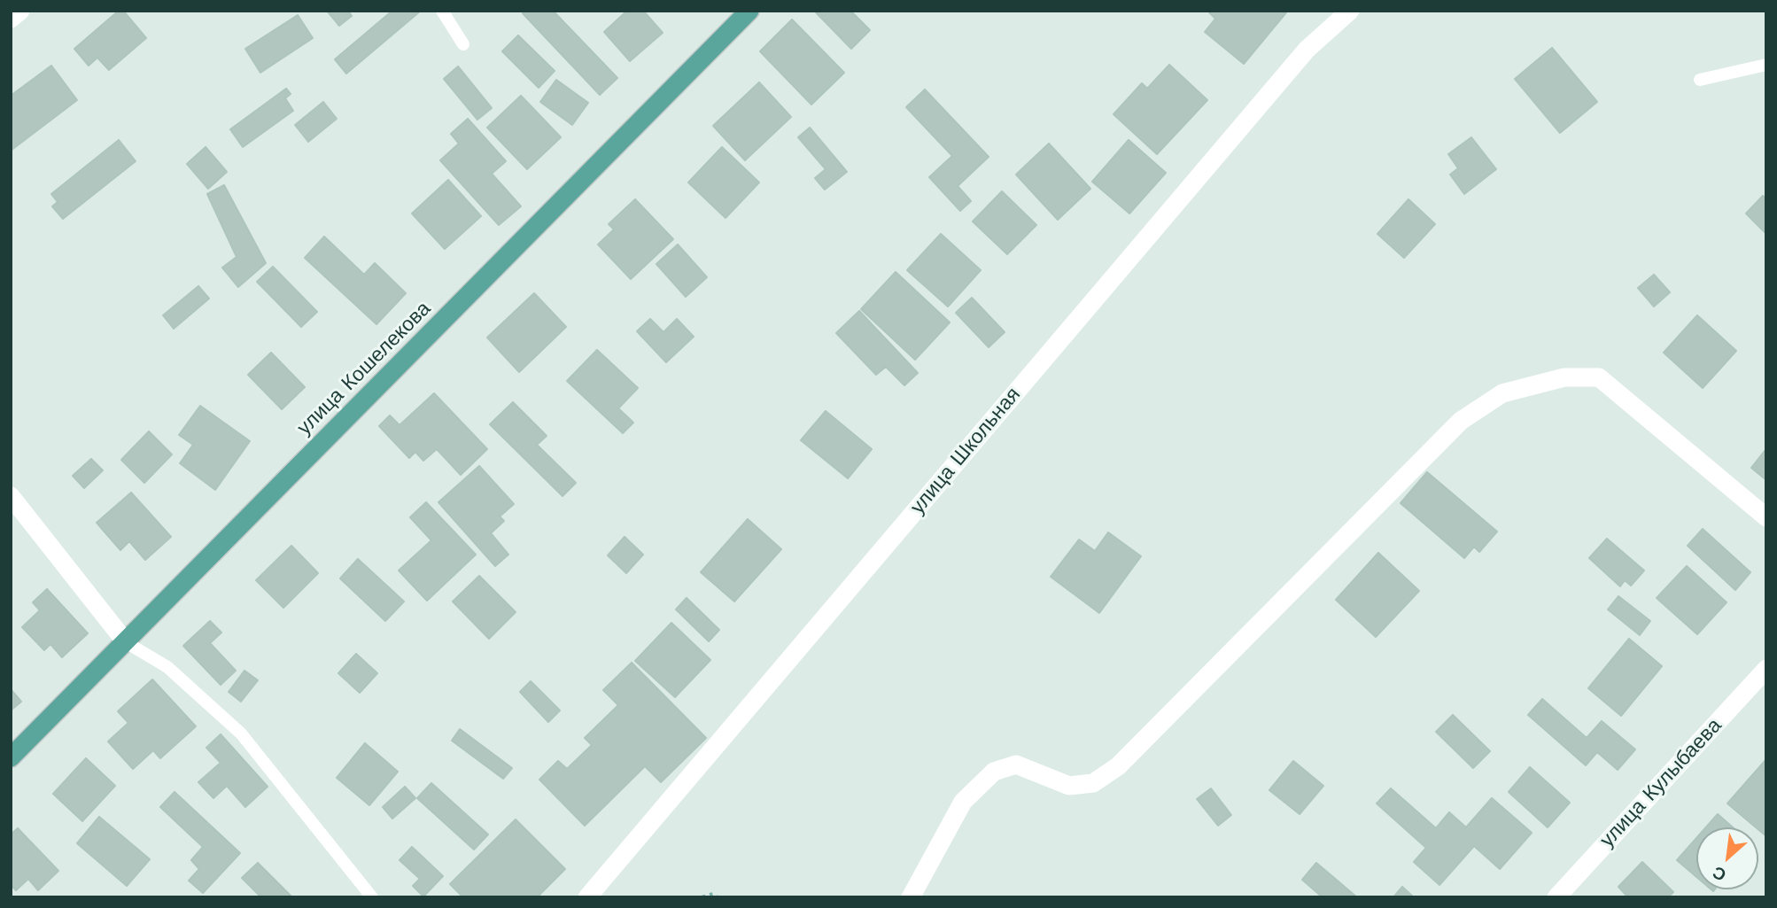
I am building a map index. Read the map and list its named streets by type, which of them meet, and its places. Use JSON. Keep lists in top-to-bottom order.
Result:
{
  "streets": {
    "main road": ["улица Кошелекова"],
    "street": ["улица Школьная", "улица Кулыбаева"]
  },
  "north": "bottom left"
}
